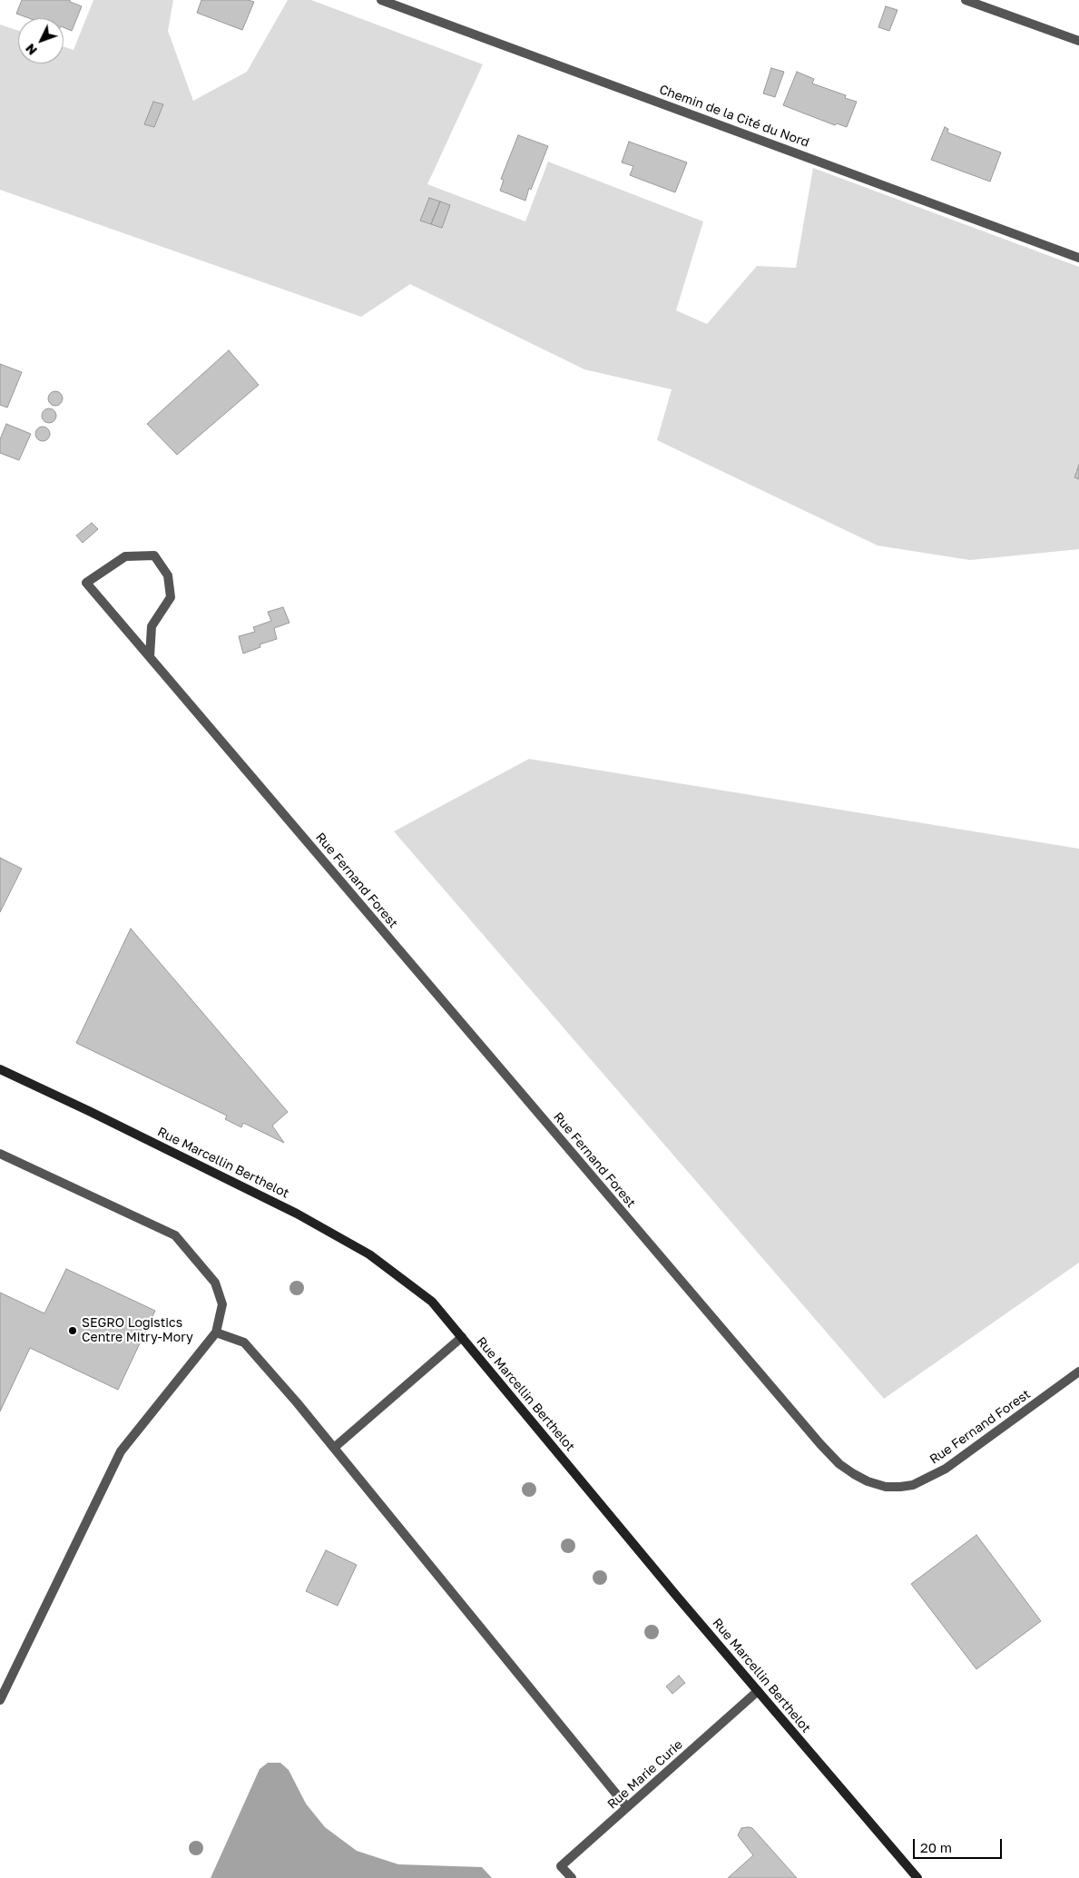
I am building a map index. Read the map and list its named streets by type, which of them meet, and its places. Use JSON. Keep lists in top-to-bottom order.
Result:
{
  "streets": {
    "street": [
      "Chemin de la Cité du Nord",
      "Rue Fernand Forest",
      "Rue Marcellin Berthelot",
      "Rue Marie Curie"
    ]
  },
  "crossings": [
    ["Rue Marcellin Berthelot", "Rue Marie Curie"]
  ],
  "places": ["SEGRO Logistics Centre Mitry-Mory"],
  "scale_bar": "20 m",
  "north": "bottom left"
}
